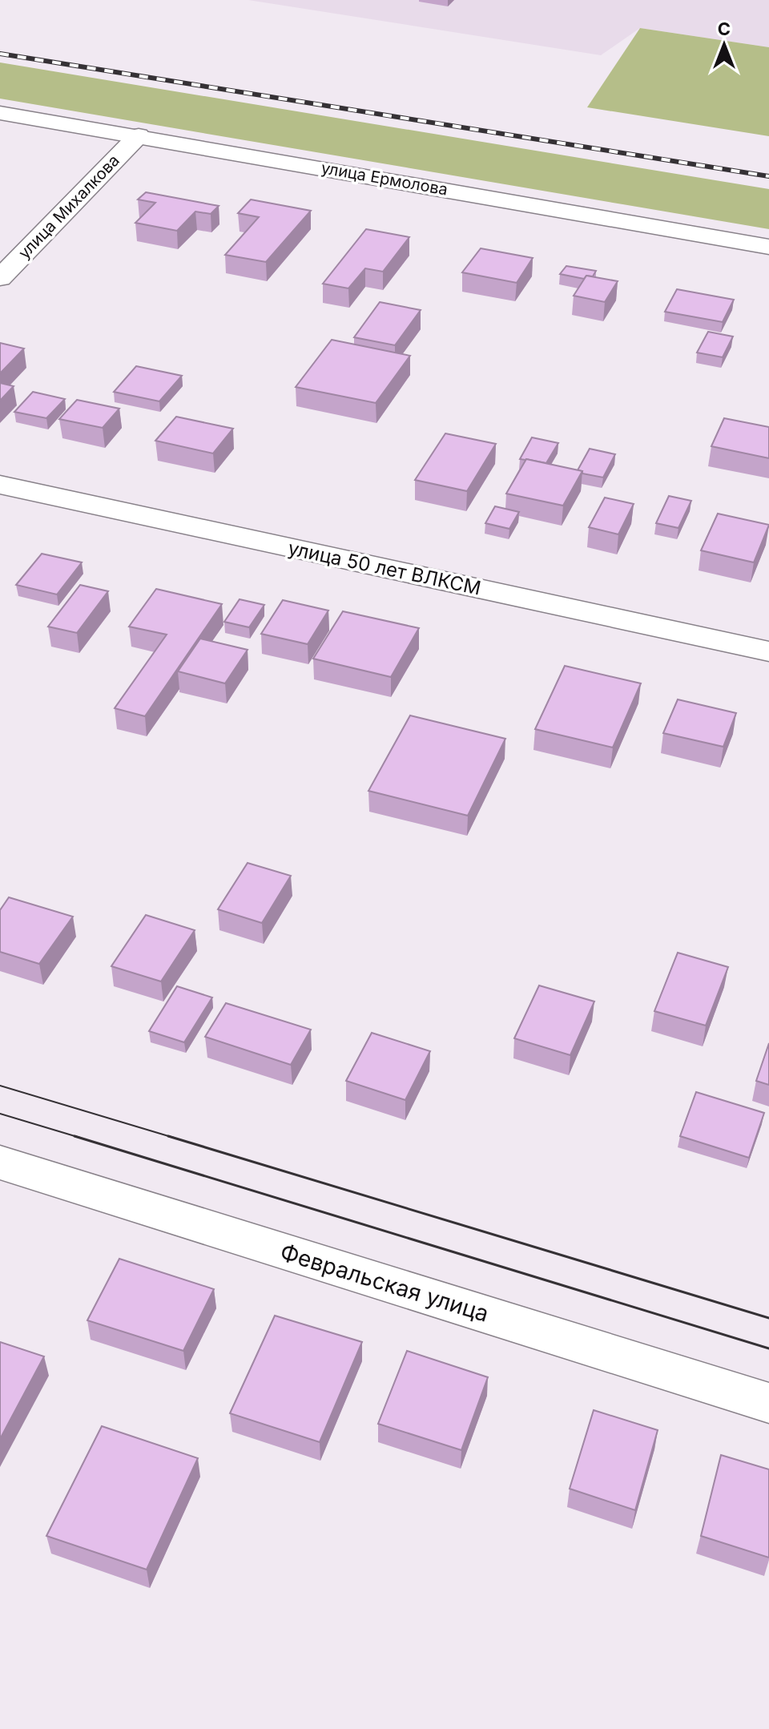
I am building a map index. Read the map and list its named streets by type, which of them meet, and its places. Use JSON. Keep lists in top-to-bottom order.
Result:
{
  "streets": {
    "street": [
      "улица Ермолова",
      "улица Михалкова",
      "улица 50 лет ВЛКСМ",
      "Февральская улица"
    ]
  },
  "crossings": [
    ["улица Ермолова", "улица Михалкова"]
  ],
  "north": "top"
}
